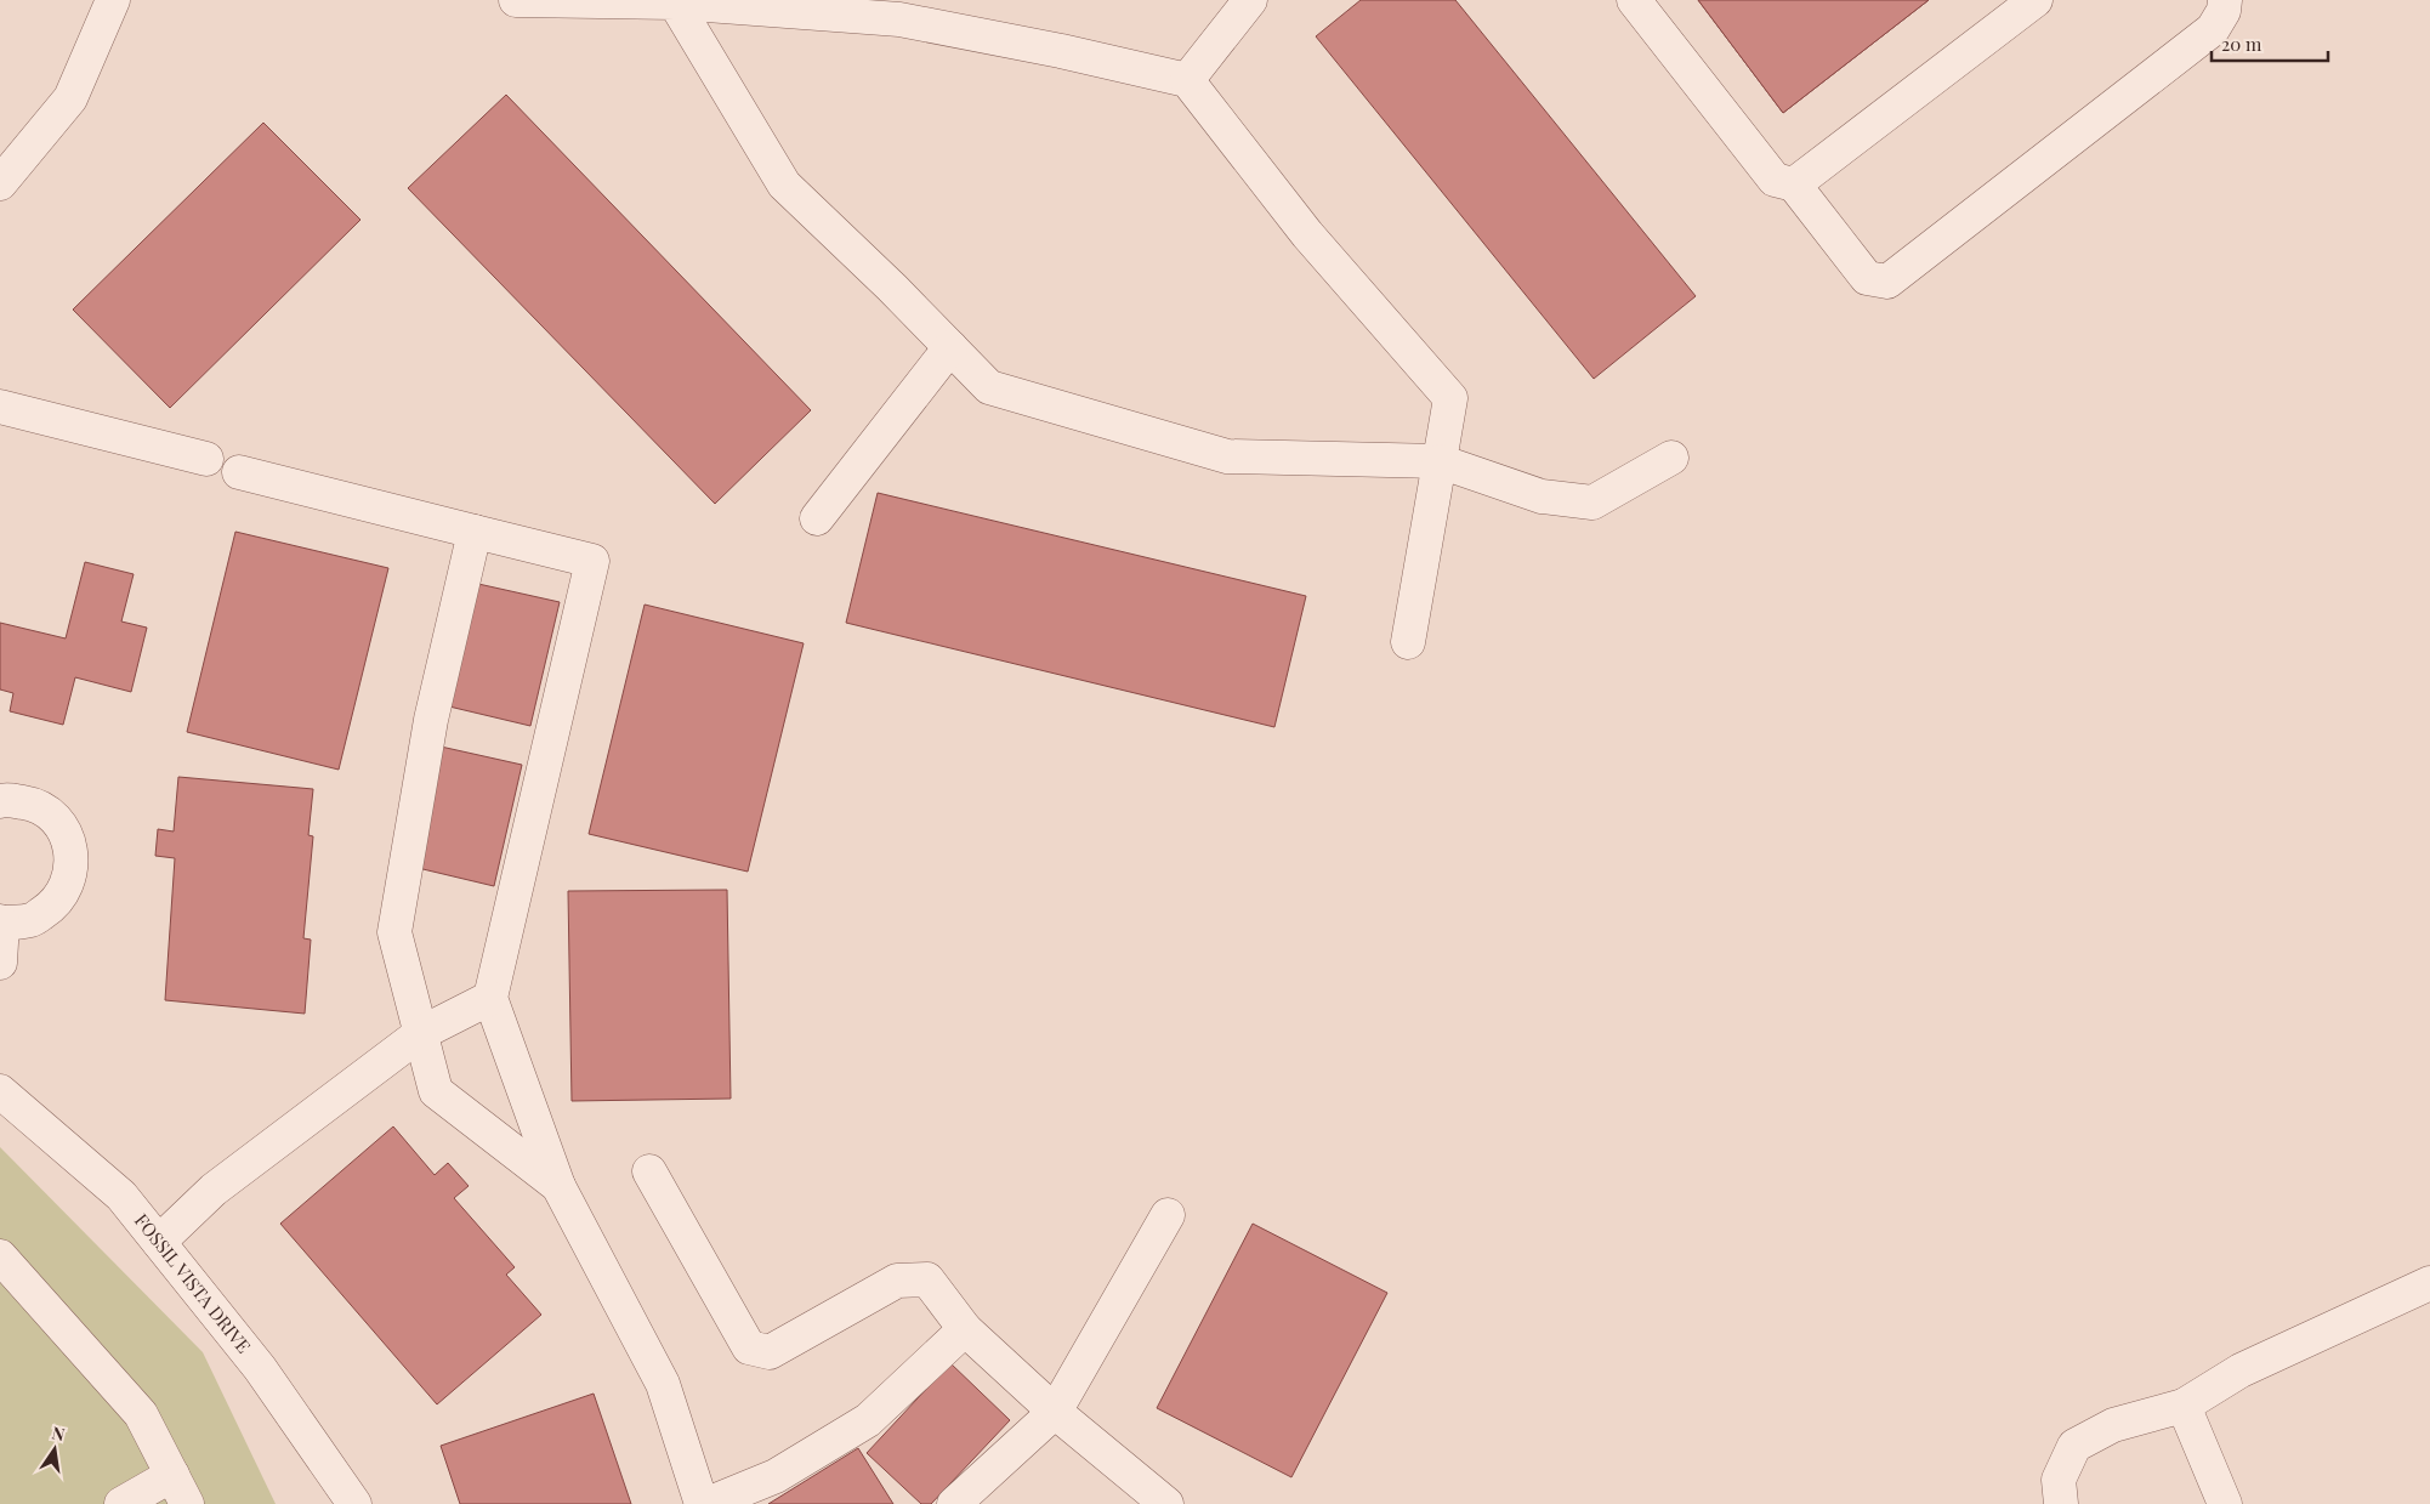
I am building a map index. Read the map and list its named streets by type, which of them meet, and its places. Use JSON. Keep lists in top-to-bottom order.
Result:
{
  "streets": {
    "street": ["FOSSIL VISTA DRIVE"]
  },
  "scale_bar": "20 m",
  "north": "top"
}
